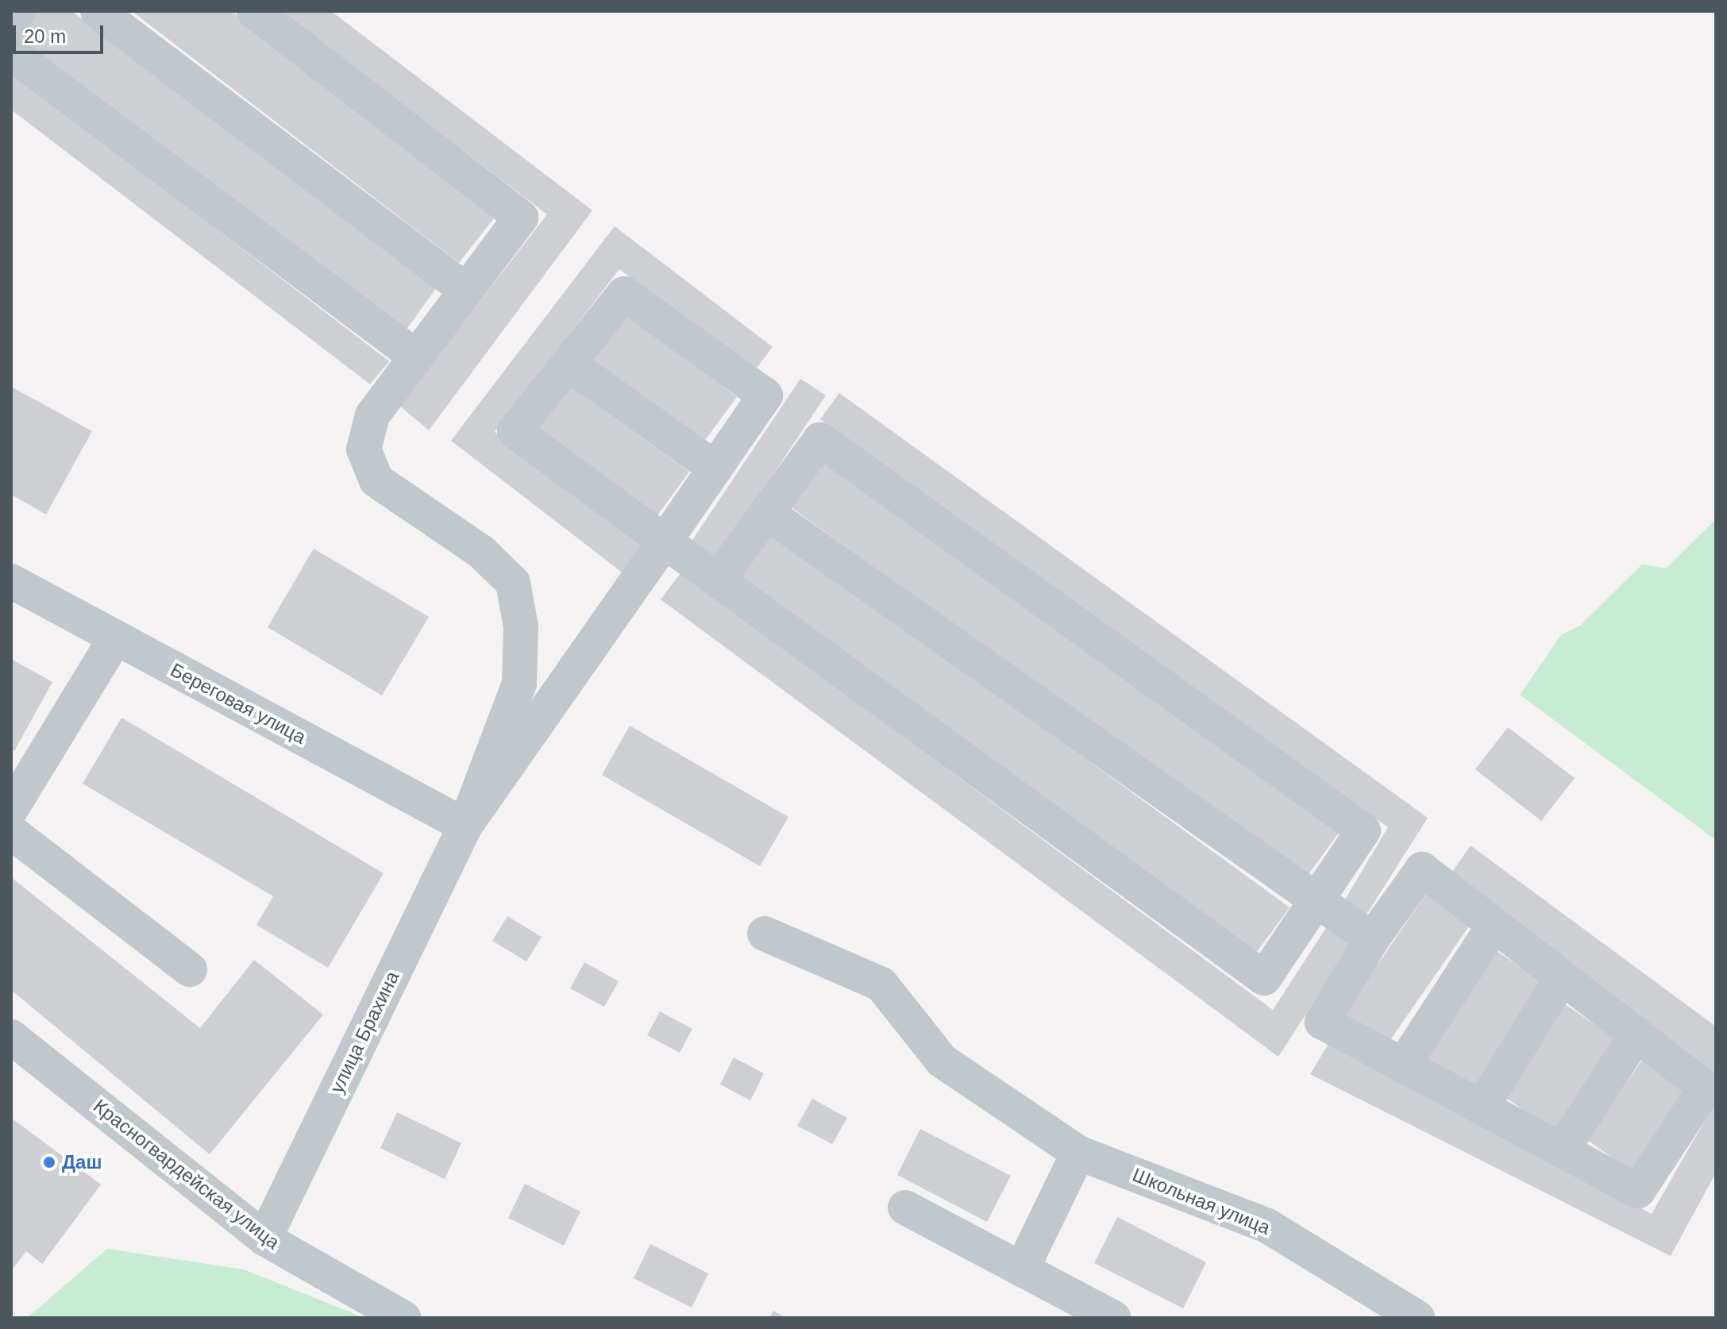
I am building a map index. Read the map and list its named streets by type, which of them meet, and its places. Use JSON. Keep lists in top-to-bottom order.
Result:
{
  "streets": {
    "street": [
      "Береговая улица",
      "улица Брахина",
      "Красногвардейская улица",
      "Школьная улица"
    ]
  },
  "crossings": [
    ["Береговая улица", "улица Брахина"],
    ["улица Брахина", "Красногвардейская улица"]
  ],
  "places": ["Даш"],
  "scale_bar": "20 m"
}
